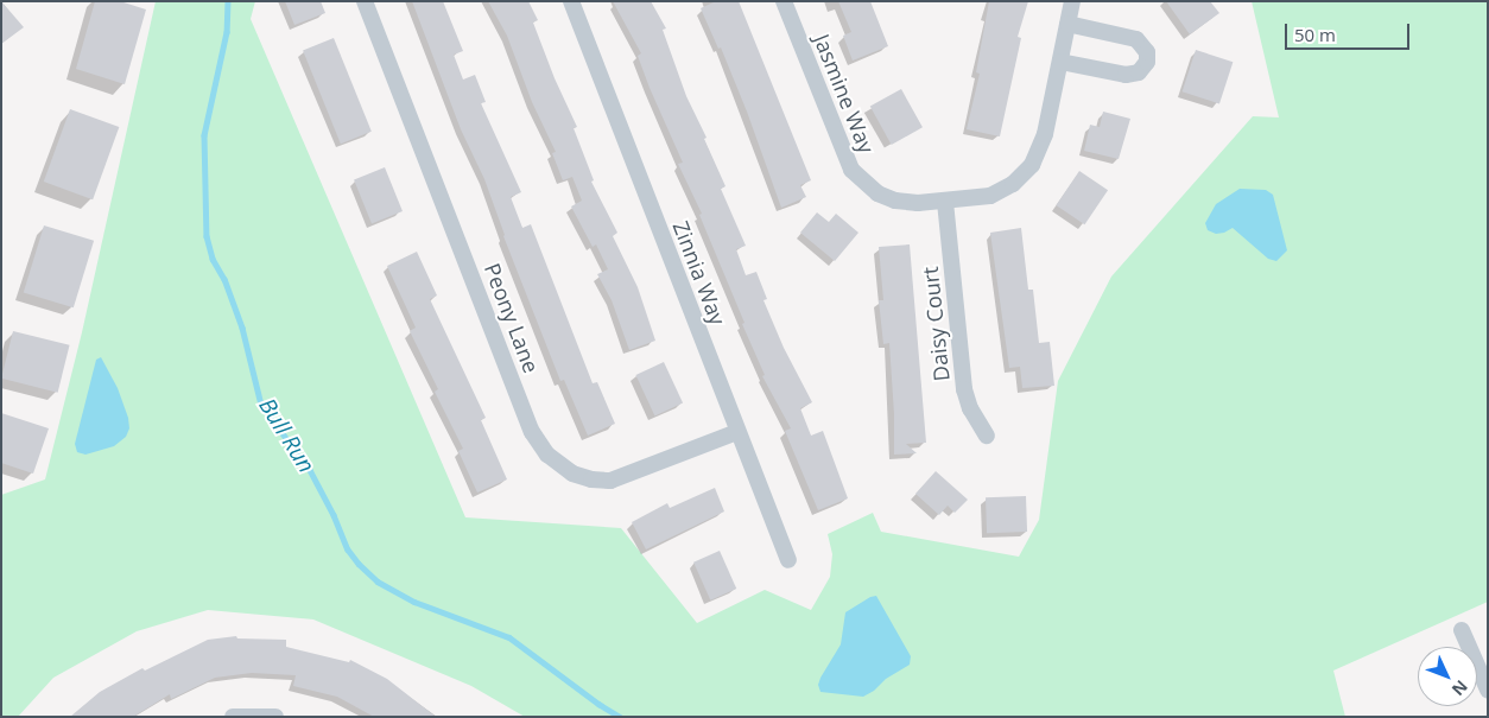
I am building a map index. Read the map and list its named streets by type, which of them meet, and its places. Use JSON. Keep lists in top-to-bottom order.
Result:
{
  "streets": {
    "street": [
      "Jasmine Way",
      "Zinnia Way",
      "Peony Lane",
      "Daisy Court"
    ]
  },
  "crossings": [
    ["Jasmine Way", "Daisy Court"],
    ["Zinnia Way", "Peony Lane"]
  ],
  "water": ["Bull Run"],
  "scale_bar": "50 m",
  "north": "bottom right"
}
